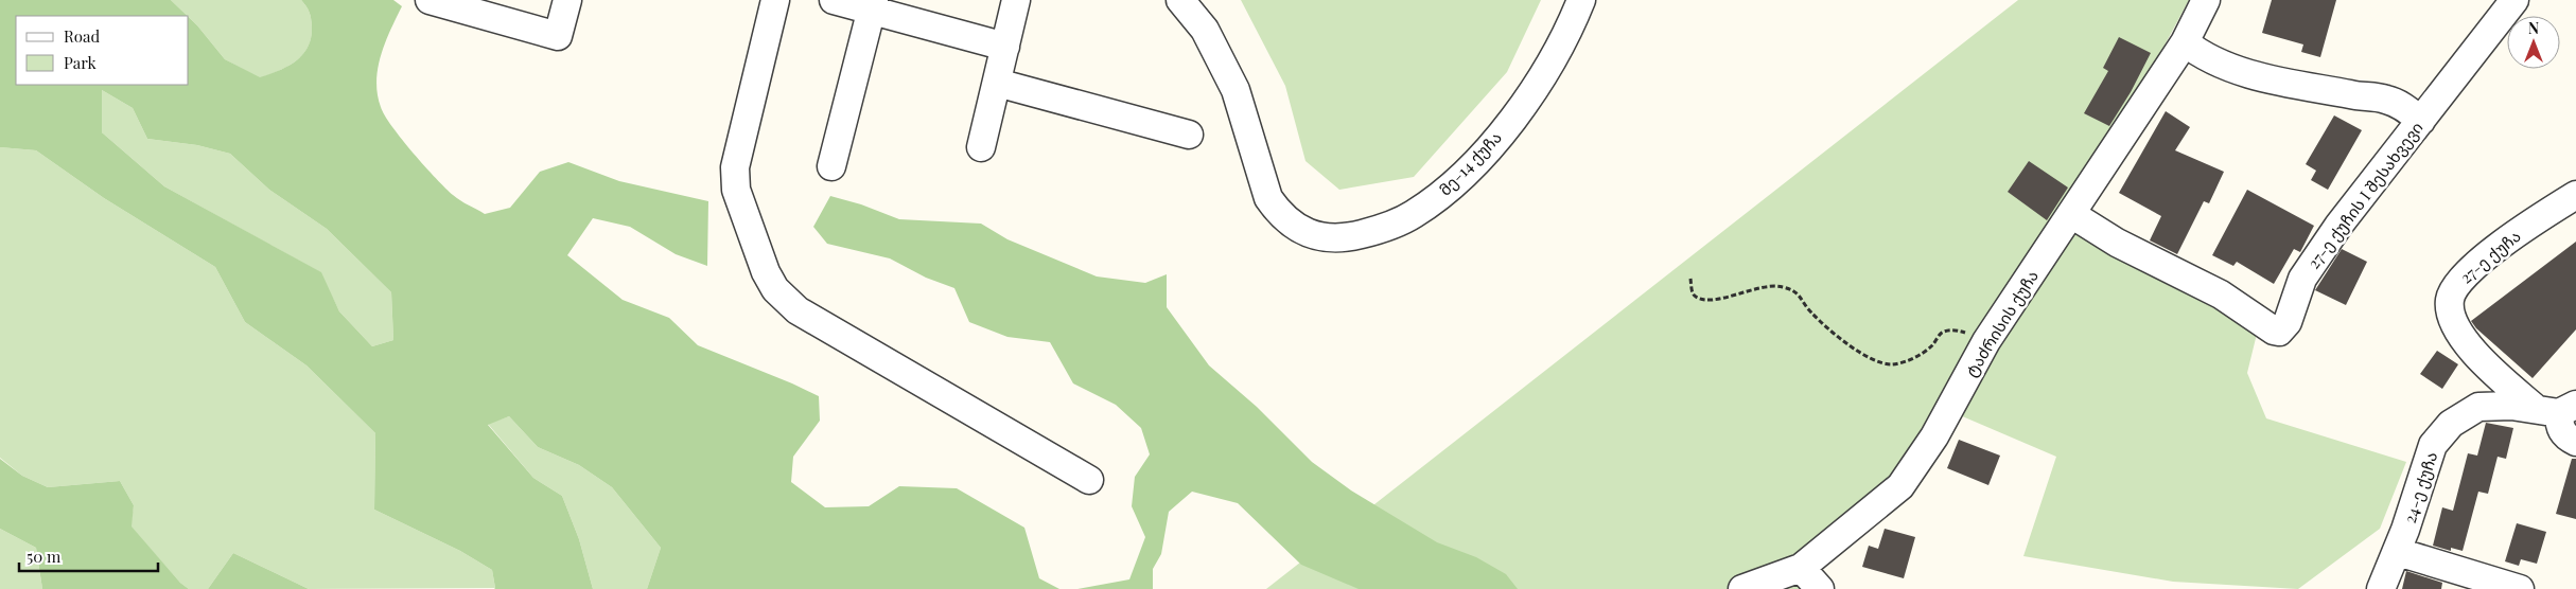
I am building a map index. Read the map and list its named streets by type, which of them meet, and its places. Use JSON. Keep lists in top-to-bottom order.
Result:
{
  "streets": {
    "street": [
      "მე-14 ქუჩა",
      "27-ე ქუჩის I შესახვევი",
      "27-ე ქუჩა",
      "ტაძრისის ქუჩა",
      "24-ე ქუჩა"
    ]
  },
  "crossings": [
    ["27-ე ქუჩის I შესახვევი", "ტაძრისის ქუჩა"],
    ["27-ე ქუჩა", "24-ე ქუჩა"]
  ],
  "legend": ["Road", "Park"],
  "scale_bar": "50 m",
  "north": "top"
}
